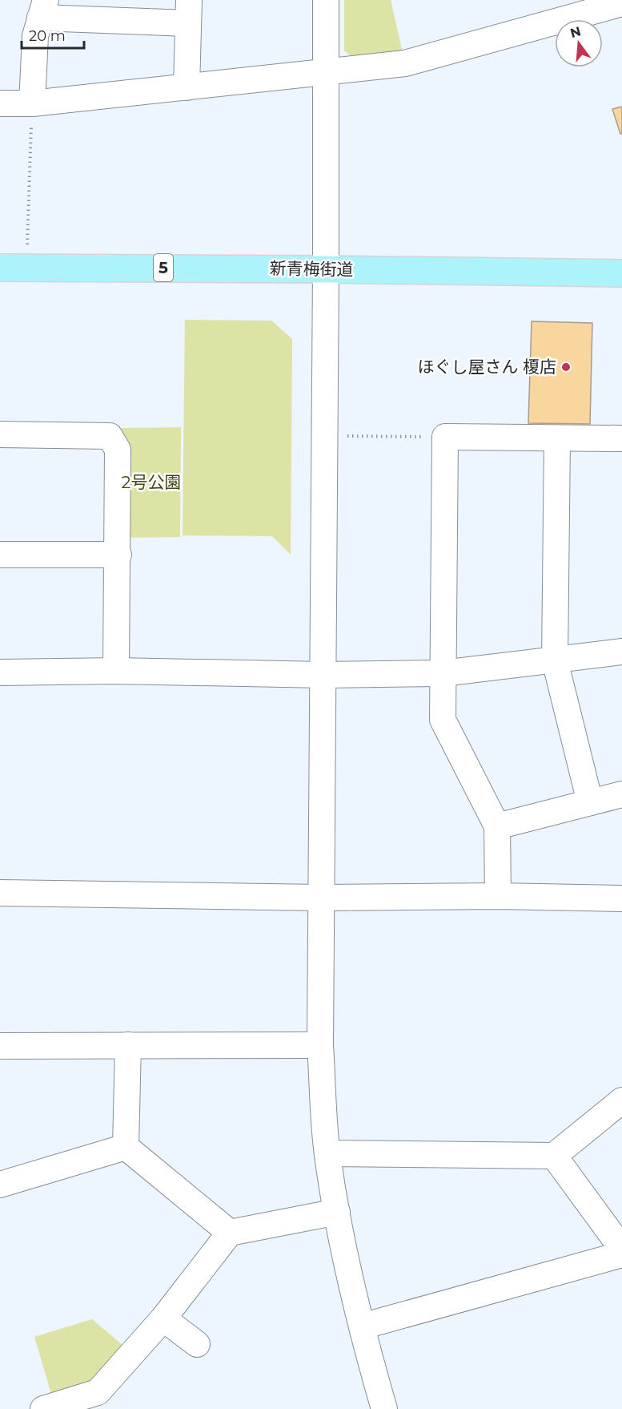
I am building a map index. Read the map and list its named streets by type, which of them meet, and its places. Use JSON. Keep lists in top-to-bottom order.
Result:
{
  "streets": {
    "main road": ["5", "新青梅街道"]
  },
  "parks": ["2号公園"],
  "places": ["ほぐし屋さん 榎店"],
  "scale_bar": "20 m",
  "north": "top"
}
